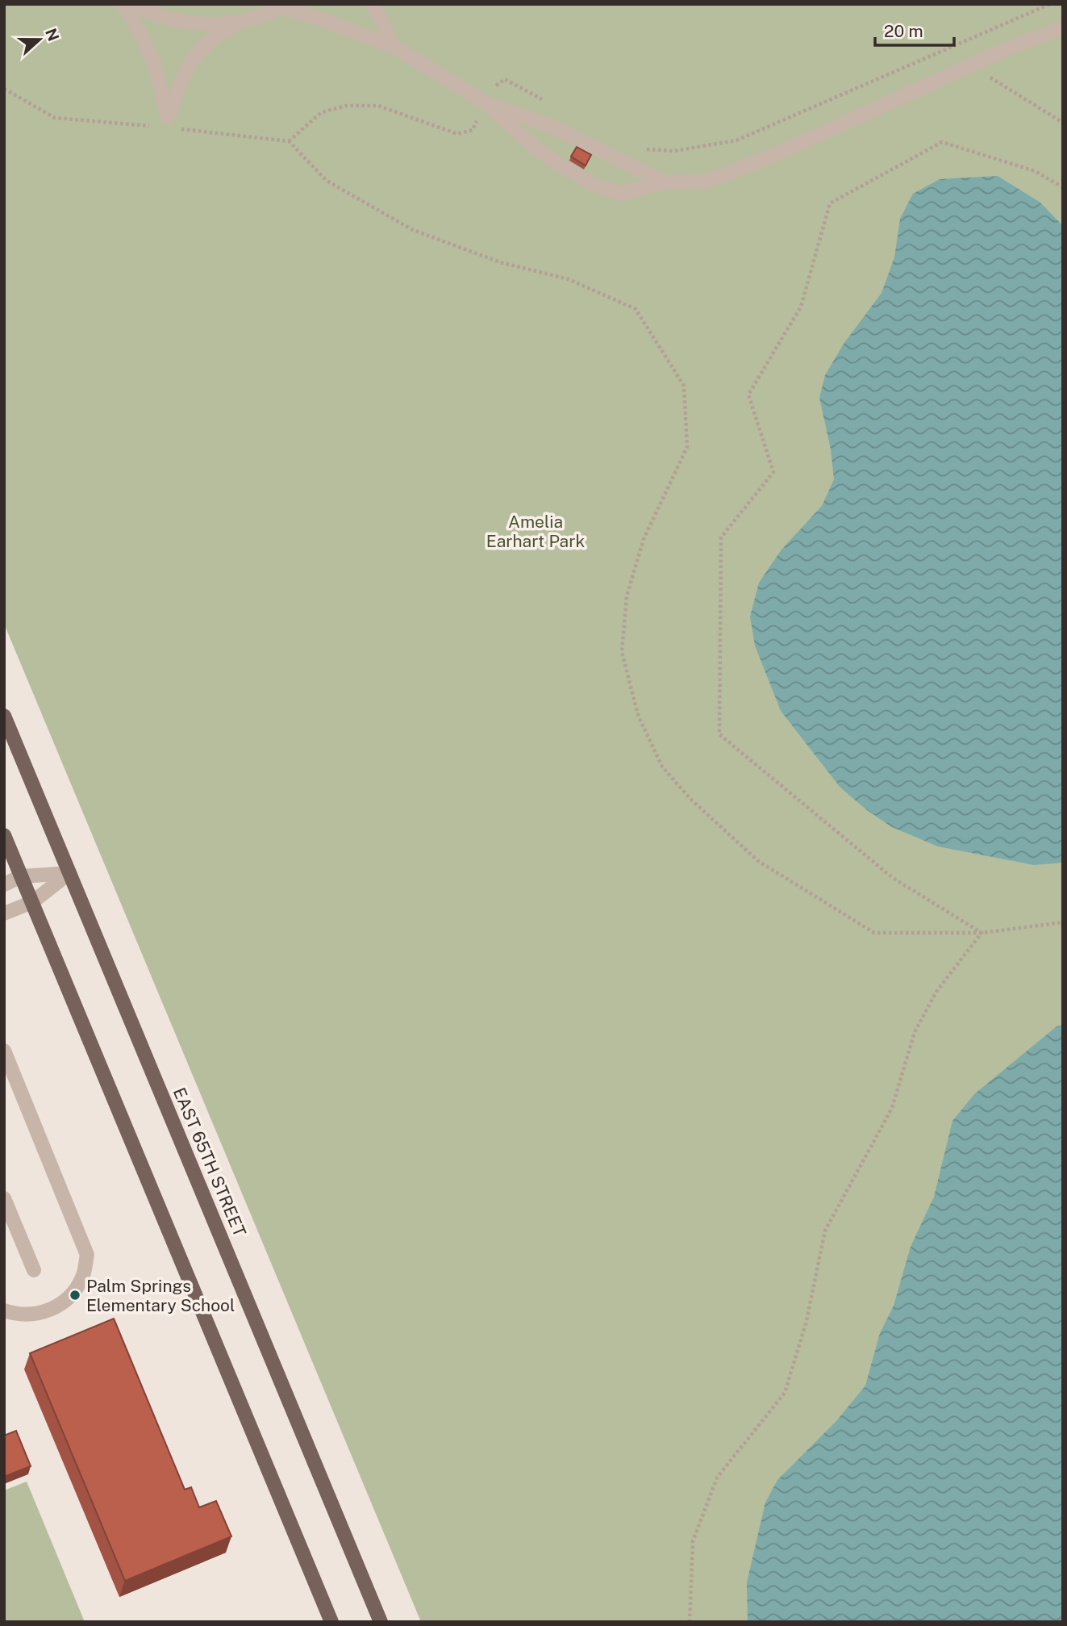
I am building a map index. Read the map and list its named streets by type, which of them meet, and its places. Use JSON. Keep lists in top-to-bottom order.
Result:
{
  "streets": {
    "main road": ["EAST 65TH STREET"]
  },
  "parks": ["Amelia Earhart Park"],
  "places": ["Palm Springs Elementary School"],
  "scale_bar": "20 m",
  "north": "right"
}
